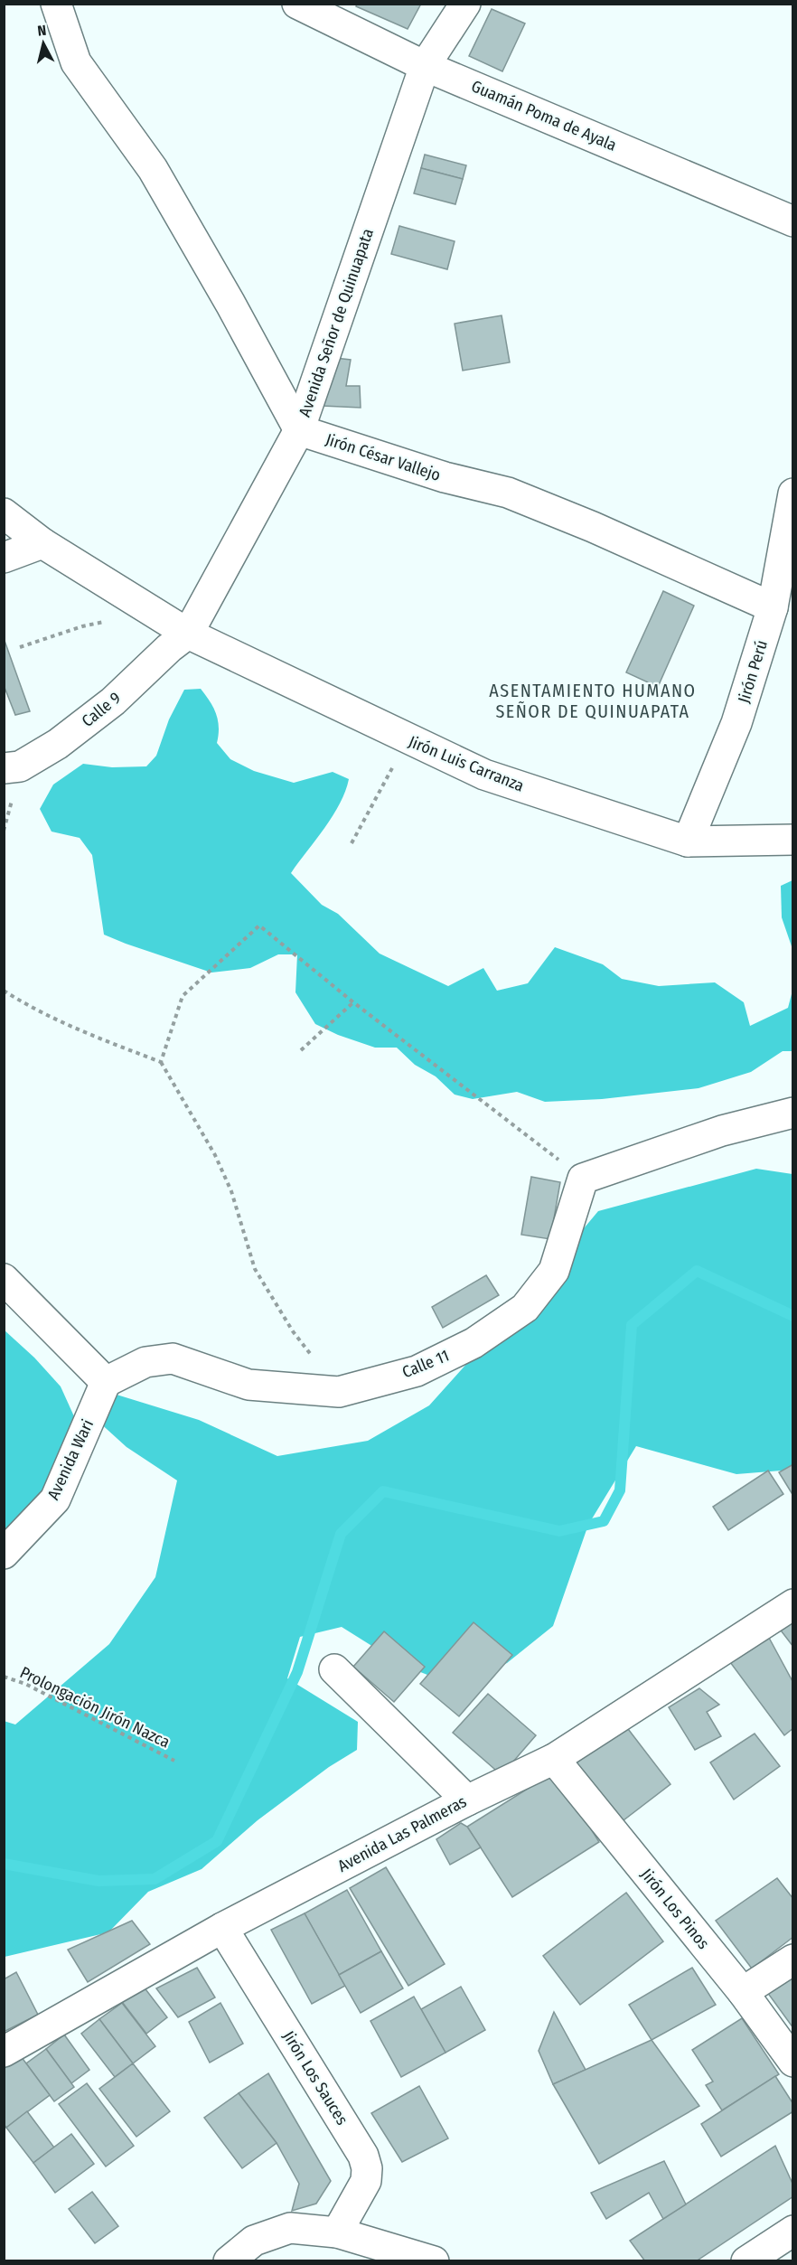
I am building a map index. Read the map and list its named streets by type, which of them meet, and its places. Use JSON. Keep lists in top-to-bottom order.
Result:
{
  "streets": {
    "street": [
      "Guamán Poma de Ayala",
      "Avenida Señor de Quinuapata",
      "Jirón César Vallejo",
      "Jirón Perú",
      "Calle 9",
      "Jirón Luis Carranza",
      "Calle 11",
      "Avenida Wari",
      "Avenida Las Palmeras",
      "Jirón Los Pinos",
      "Jirón Los Sauces"
    ],
    "path": ["Prolongación Jirón Nazca"]
  },
  "crossings": [
    ["Guamán Poma de Ayala", "Avenida Señor de Quinuapata"],
    ["Avenida Señor de Quinuapata", "Jirón César Vallejo"],
    ["Avenida Señor de Quinuapata", "Calle 9"],
    ["Avenida Señor de Quinuapata", "Jirón Luis Carranza"],
    ["Jirón César Vallejo", "Jirón Perú"],
    ["Jirón Perú", "Jirón Luis Carranza"],
    ["Calle 9", "Jirón Luis Carranza"],
    ["Calle 11", "Avenida Wari"],
    ["Avenida Las Palmeras", "Jirón Los Pinos"],
    ["Avenida Las Palmeras", "Jirón Los Sauces"]
  ],
  "districts": ["ASENTAMIENTO HUMANO SEÑOR DE QUINUAPATA"],
  "north": "top"
}
